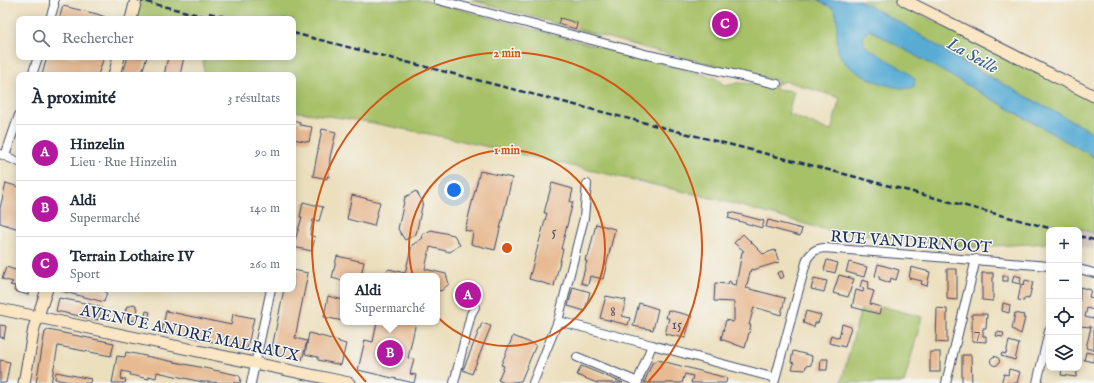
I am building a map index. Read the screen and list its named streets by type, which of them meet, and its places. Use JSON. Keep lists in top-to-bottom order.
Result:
{
  "streets": {
    "main road": ["AVENUE ANDRÉ MALRAUX"],
    "street": ["RUE VANDERNOOT"]
  },
  "water": ["La Seille"],
  "house_numbers": [
    "5",
    "8",
    "15",
    "7"
  ],
  "page": {
    "pins": ["C", "A", "B"],
    "search": "Rechercher",
    "heading": ["À proximité", "3 résultats"],
    "list": [
      {
        "mark": "A",
        "name": "Hinzelin",
        "note": "Lieu · Rue Hinzelin",
        "value": "90 m"
      },
      {
        "mark": "B",
        "name": "Aldi",
        "note": "Supermarché",
        "value": "140 m"
      },
      {
        "mark": "C",
        "name": "Terrain Lothaire IV",
        "note": "Sport",
        "value": "260 m"
      }
    ],
    "map_buttons": ["+", "−"],
    "popup": ["Aldi", "Supermarché"]
  },
  "rings": ["2 min", "1 min"]
}
